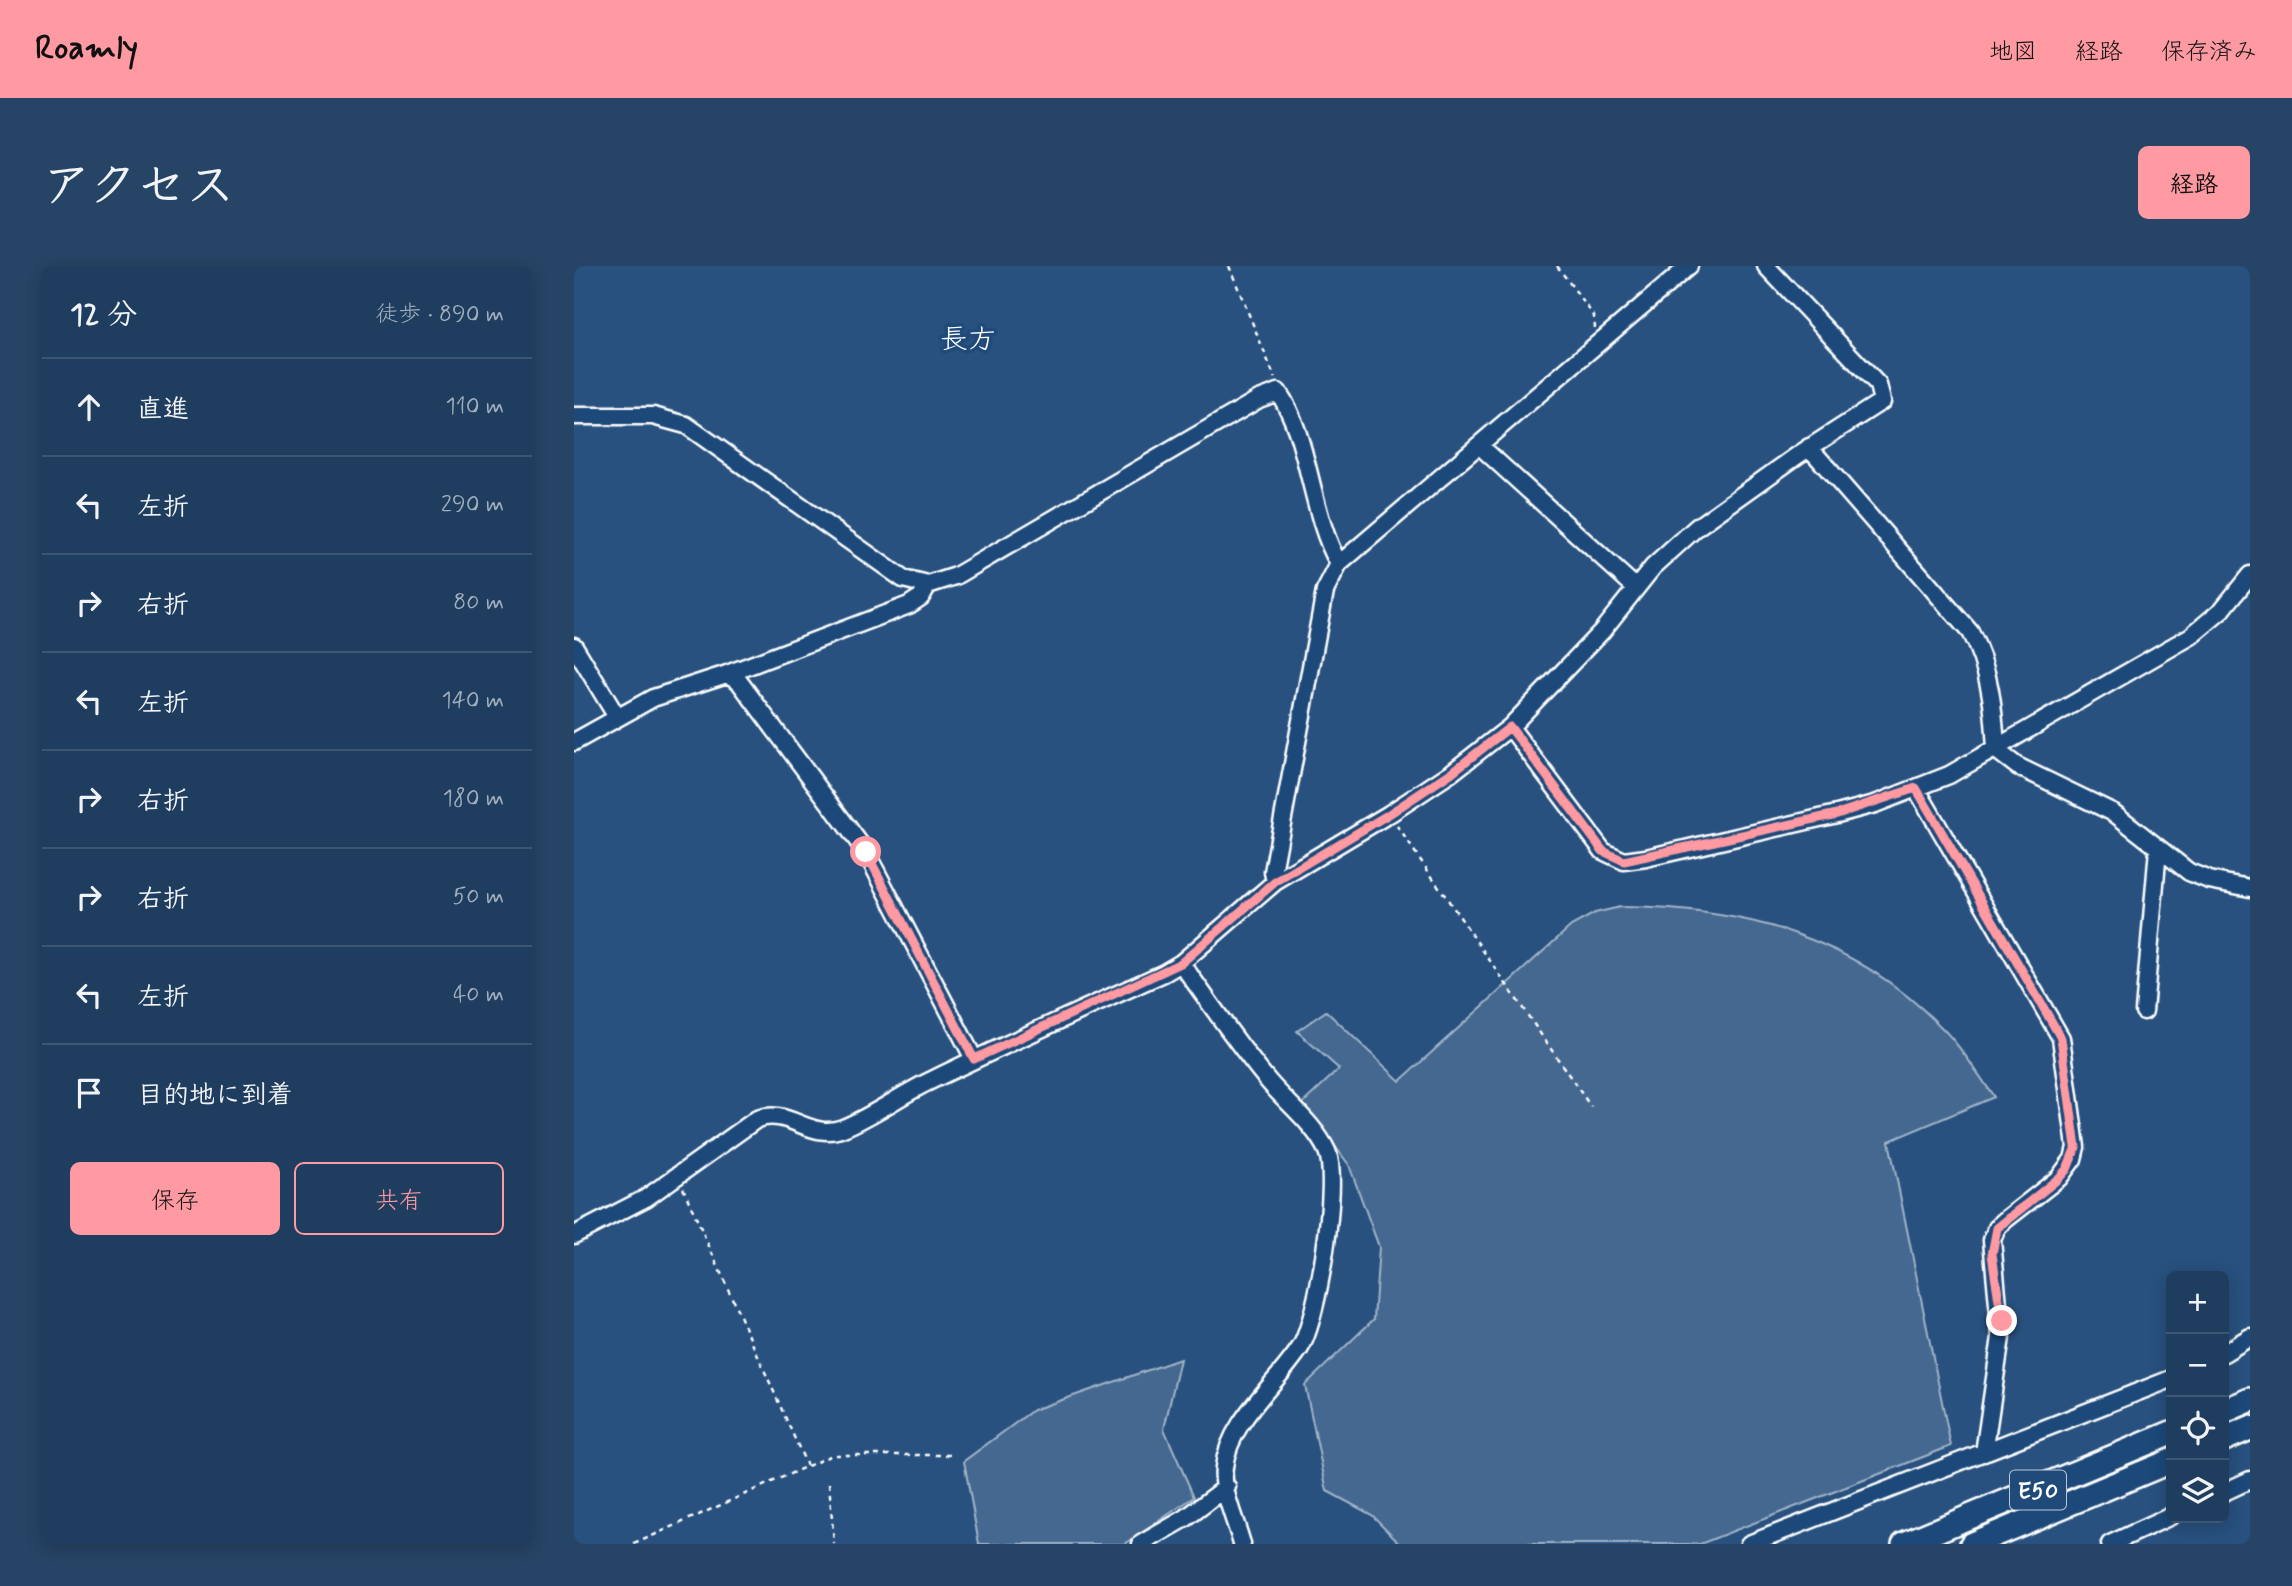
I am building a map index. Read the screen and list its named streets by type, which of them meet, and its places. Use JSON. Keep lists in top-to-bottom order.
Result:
{
  "streets": {
    "highway": ["E50"]
  },
  "districts": ["長方"],
  "page": {
    "header": "Roamly",
    "nav": ["地図", "経路", "保存済み"],
    "title": "アクセス",
    "buttons": [
      "経路",
      ["保存", "共有"]
    ],
    "heading": ["12 分", "徒歩 · 890 m"],
    "list": [
      ["直進", "110 m"],
      ["左折", "290 m"],
      ["右折", "80 m"],
      ["左折", "140 m"],
      ["右折", "180 m"],
      ["右折", "50 m"],
      ["左折", "40 m"],
      "目的地に到着"
    ],
    "map_buttons": ["+", "−"]
  }
}
